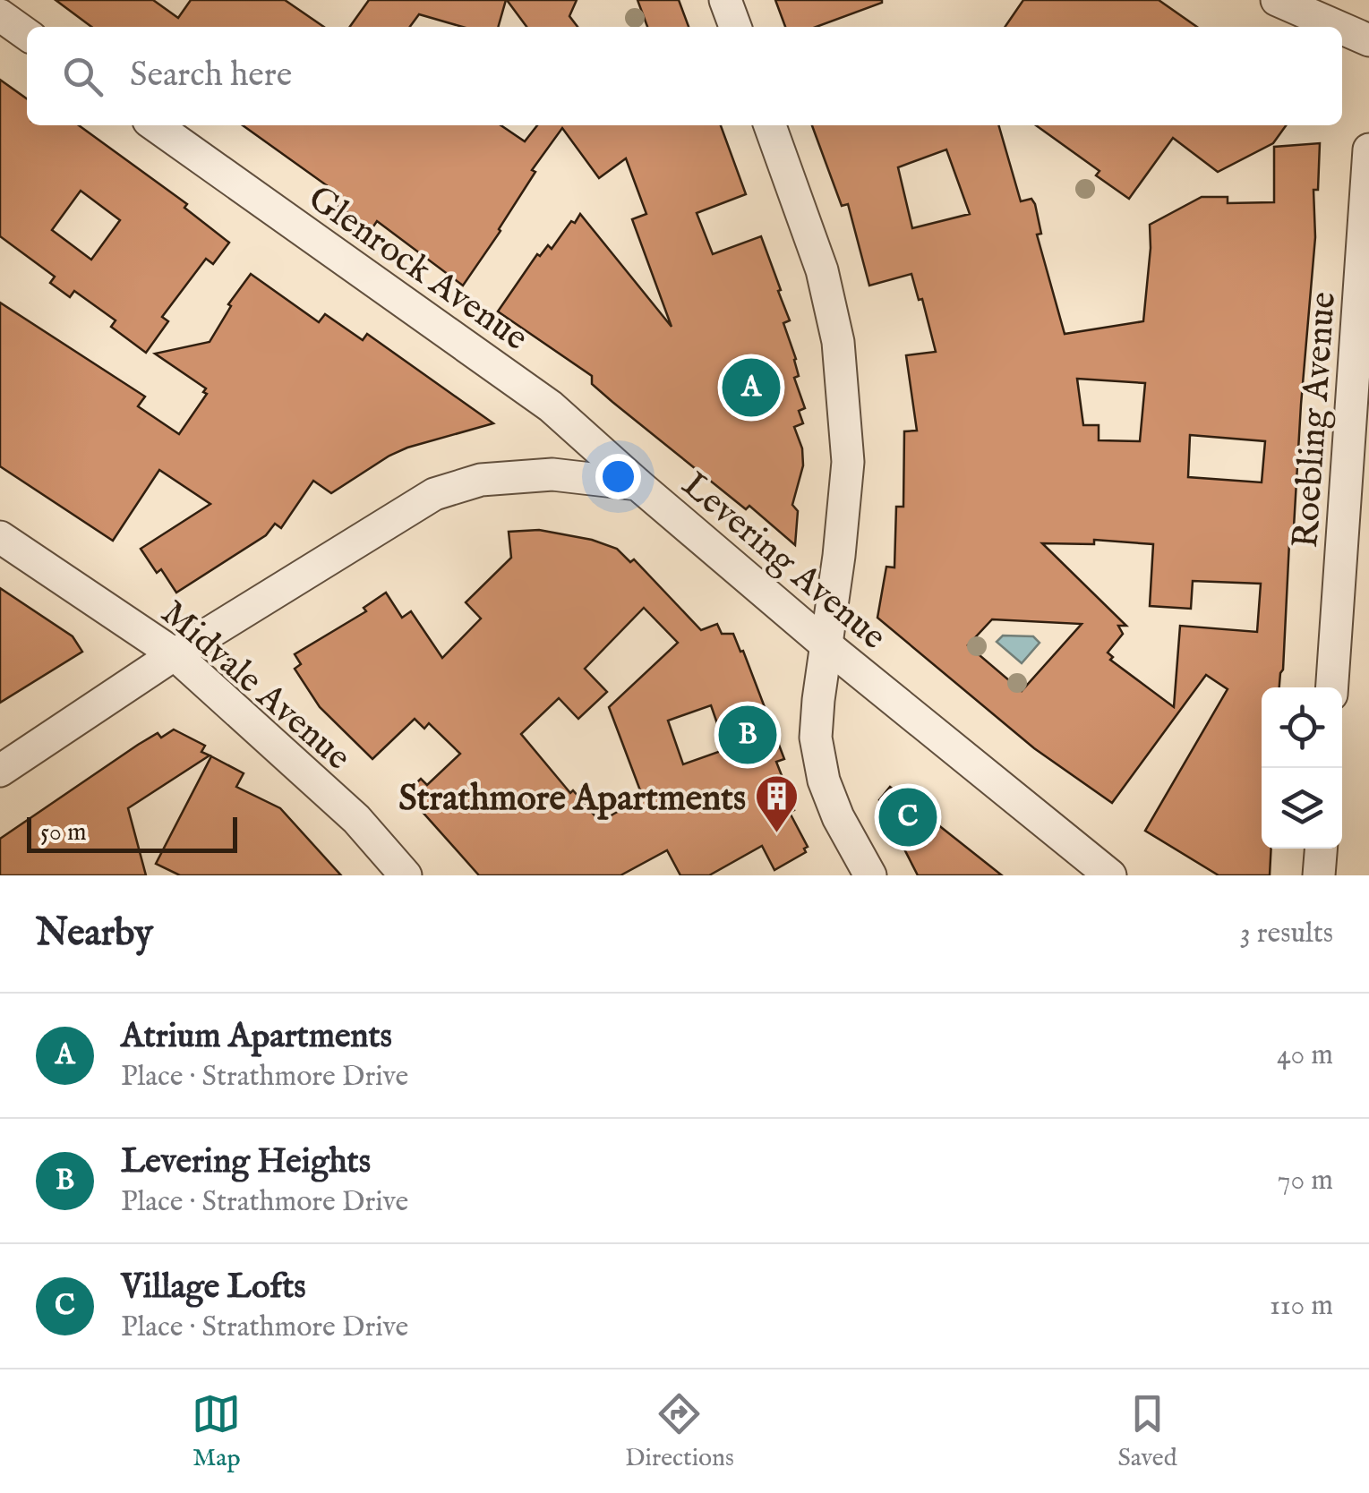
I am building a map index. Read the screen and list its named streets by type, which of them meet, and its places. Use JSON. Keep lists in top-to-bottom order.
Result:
{
  "streets": {
    "street": [
      "Glenrock Avenue",
      "Roebling Avenue",
      "Levering Avenue",
      "Midvale Avenue"
    ]
  },
  "crossings": [
    ["Glenrock Avenue", "Levering Avenue"],
    ["Levering Avenue", "Midvale Avenue"]
  ],
  "places": {
    "building": ["Strathmore Apartments"]
  },
  "scale_bar": "50 m",
  "page": {
    "search": "Search here",
    "pins": ["A", "B", "C"],
    "scale": "50 m",
    "heading": ["Nearby", "3 results"],
    "list": [
      {
        "mark": "A",
        "name": "Atrium Apartments",
        "note": "Place · Strathmore Drive",
        "value": "40 m"
      },
      {
        "mark": "B",
        "name": "Levering Heights",
        "note": "Place · Strathmore Drive",
        "value": "70 m"
      },
      {
        "mark": "C",
        "name": "Village Lofts",
        "note": "Place · Strathmore Drive",
        "value": "110 m"
      }
    ],
    "nav": ["Map", "Directions", "Saved"]
  }
}
